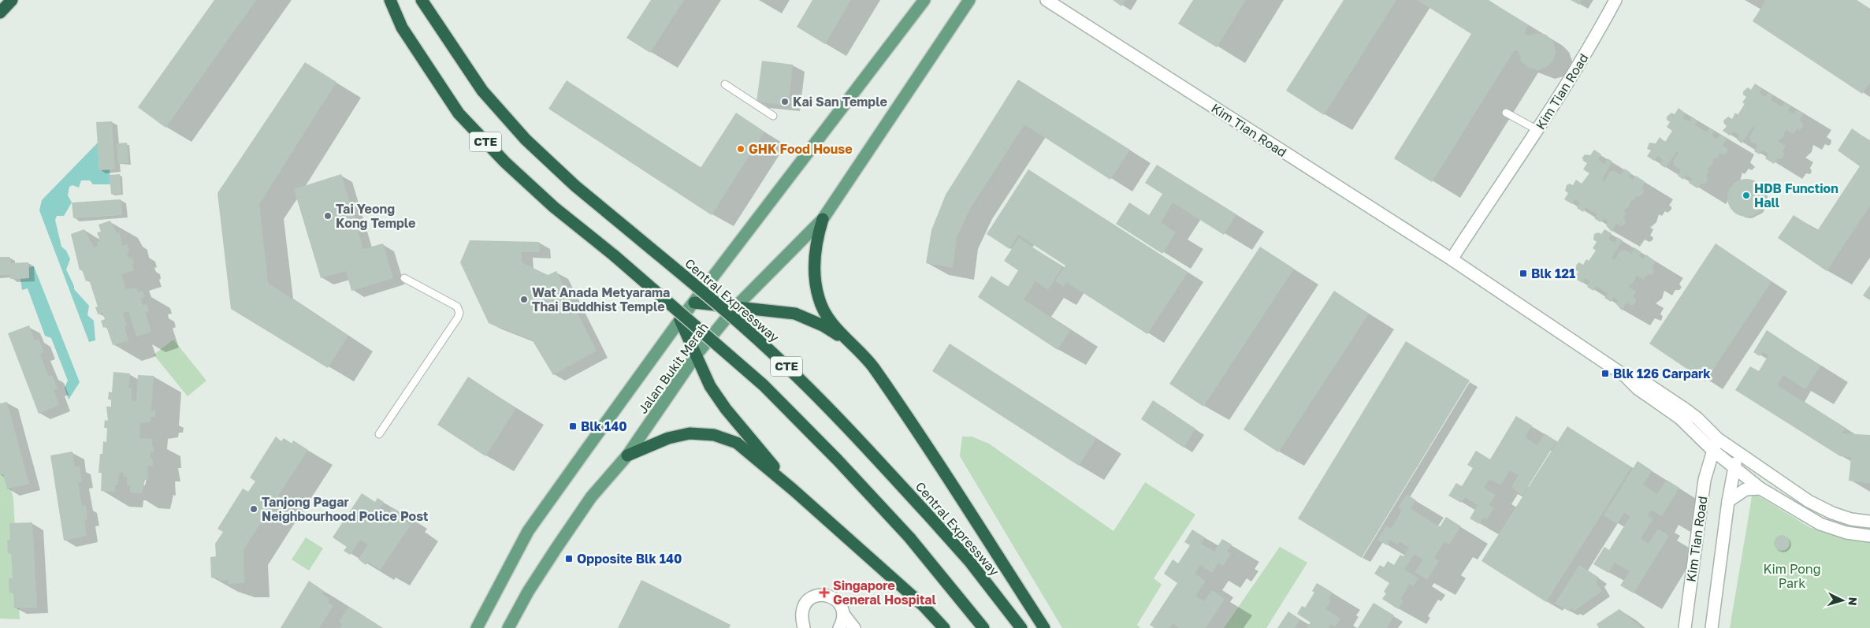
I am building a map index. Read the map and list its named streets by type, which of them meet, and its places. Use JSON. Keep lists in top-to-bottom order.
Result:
{
  "streets": {
    "highway": ["CTE", "Central Expressway"],
    "main road": ["Jalan Bukit Merah"],
    "street": ["Kim Tian Road"]
  },
  "parks": ["Kim Pong Park"],
  "places": {
    "other": [
      "Kai San Temple",
      "GHK Food House",
      "HDB Function Hall",
      "Tai Yeong Kong Temple",
      "Wat Anada Metyarama Thai Buddhist Temple",
      "Tanjong Pagar Neighbourhood Police Post"
    ],
    "transit": [
      "Blk 121",
      "Blk 126 Carpark",
      "Blk 140",
      "Opposite Blk 140"
    ],
    "health": ["Singapore General Hospital"]
  },
  "north": "right"
}
